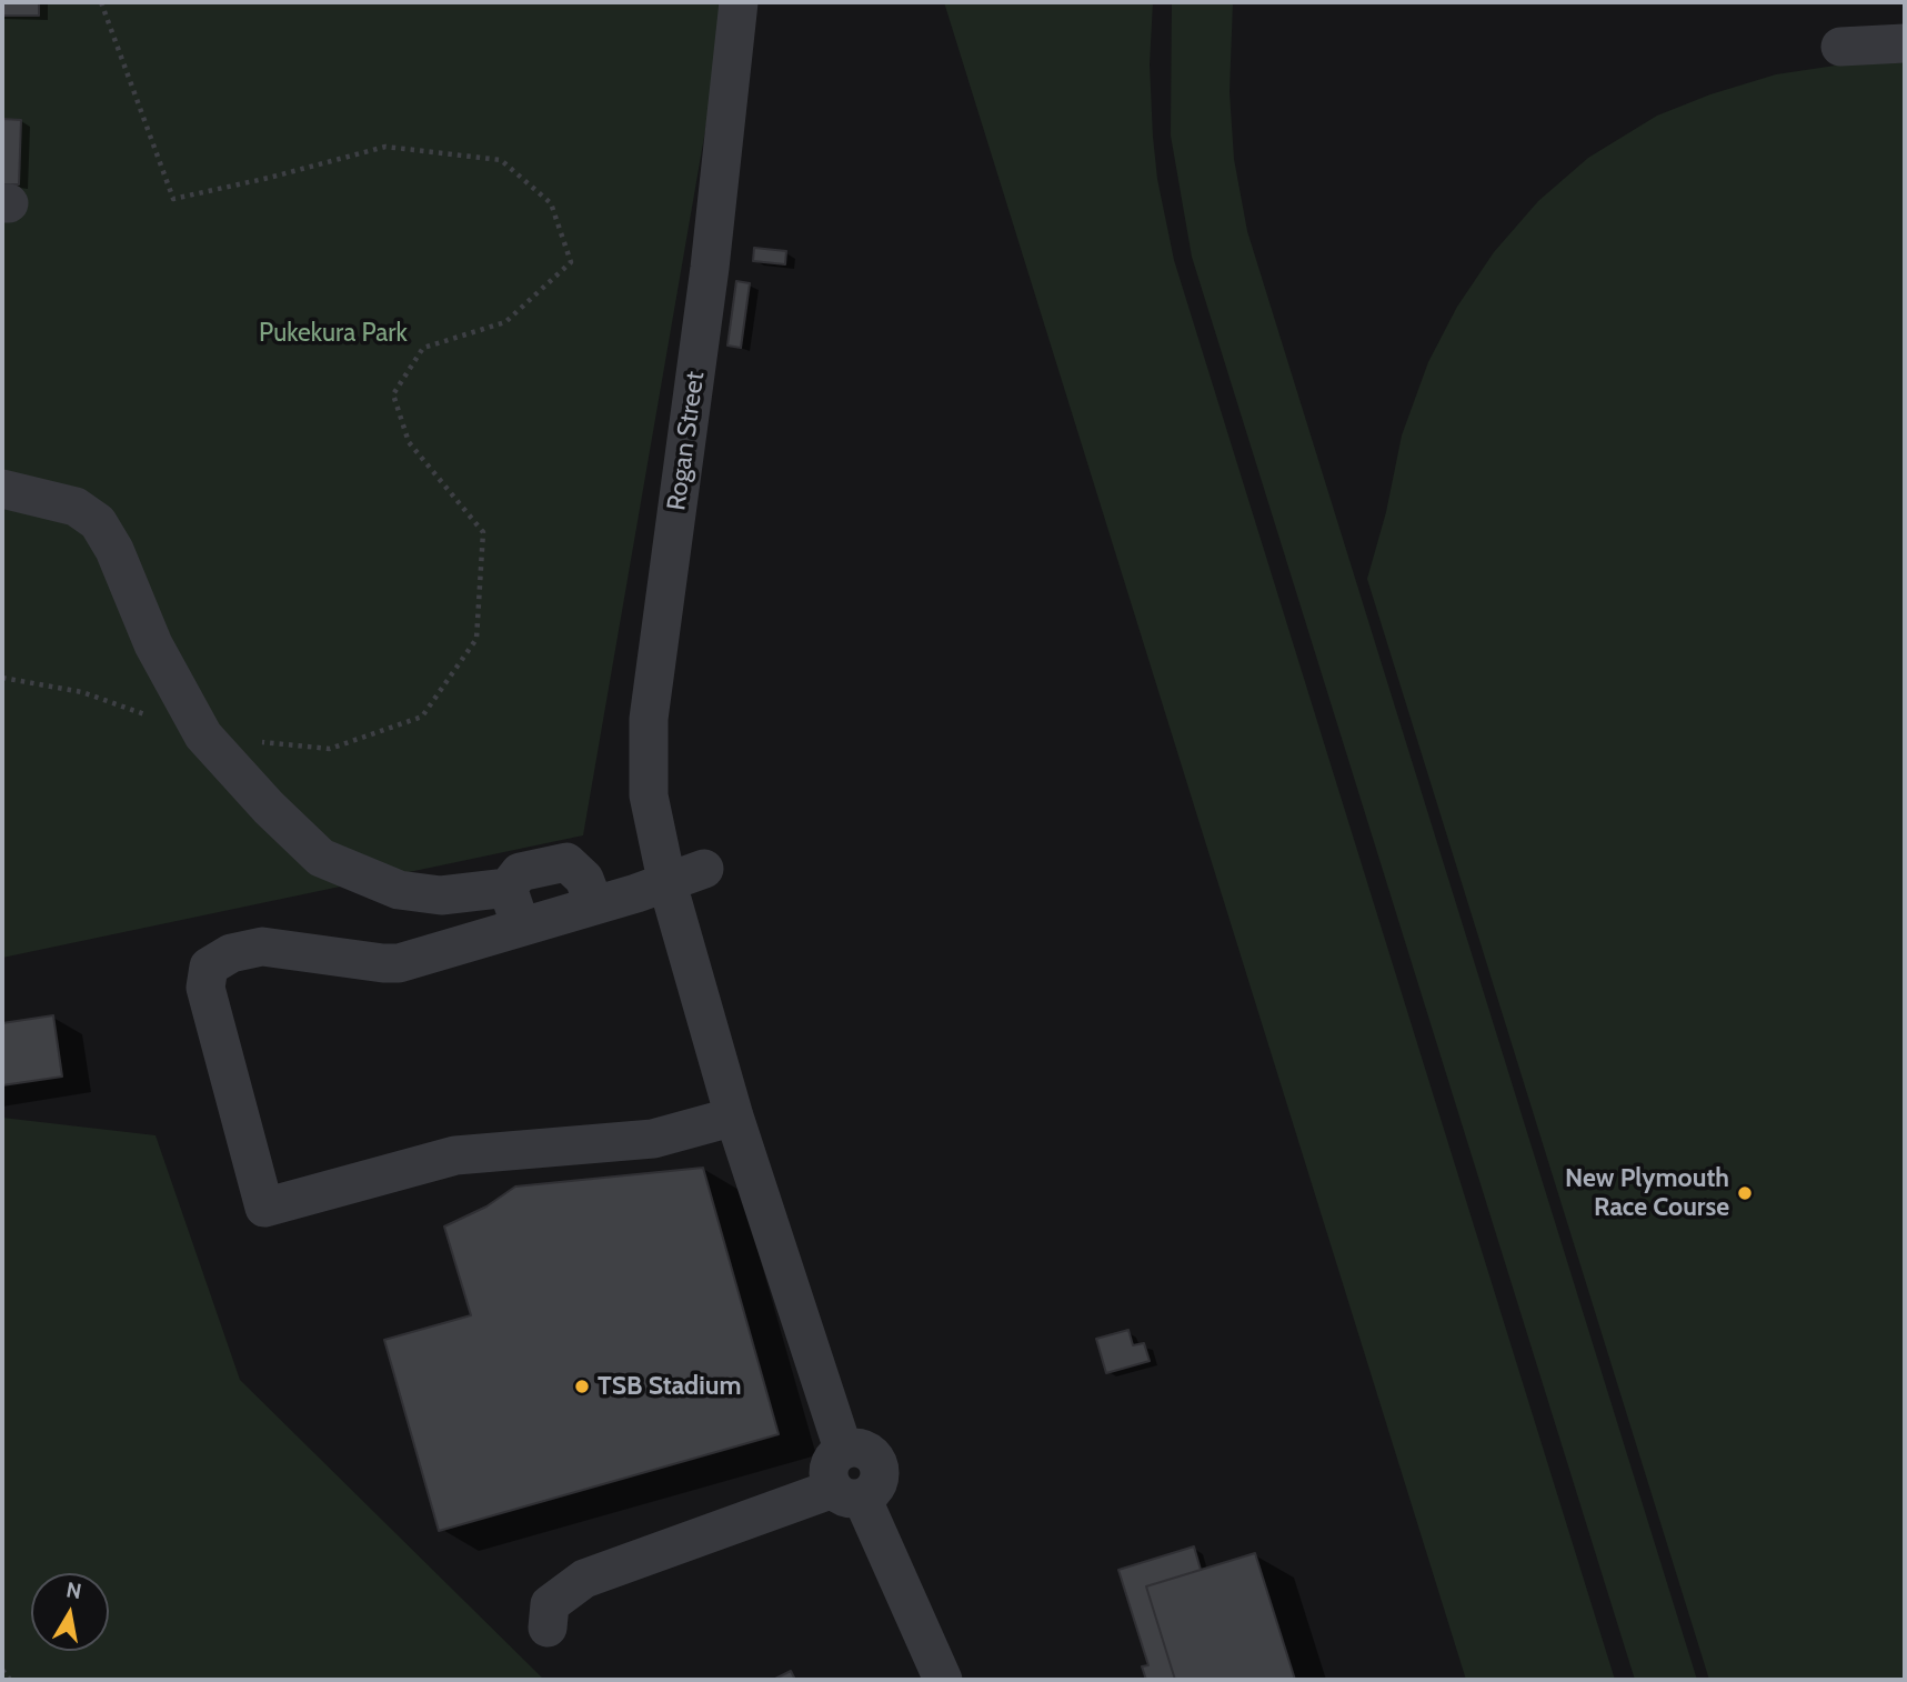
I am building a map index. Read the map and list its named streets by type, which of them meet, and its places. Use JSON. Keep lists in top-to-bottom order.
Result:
{
  "streets": {
    "street": ["Rogan Street"]
  },
  "parks": ["Pukekura Park"],
  "places": ["New Plymouth Race Course", "TSB Stadium"],
  "north": "top"
}
